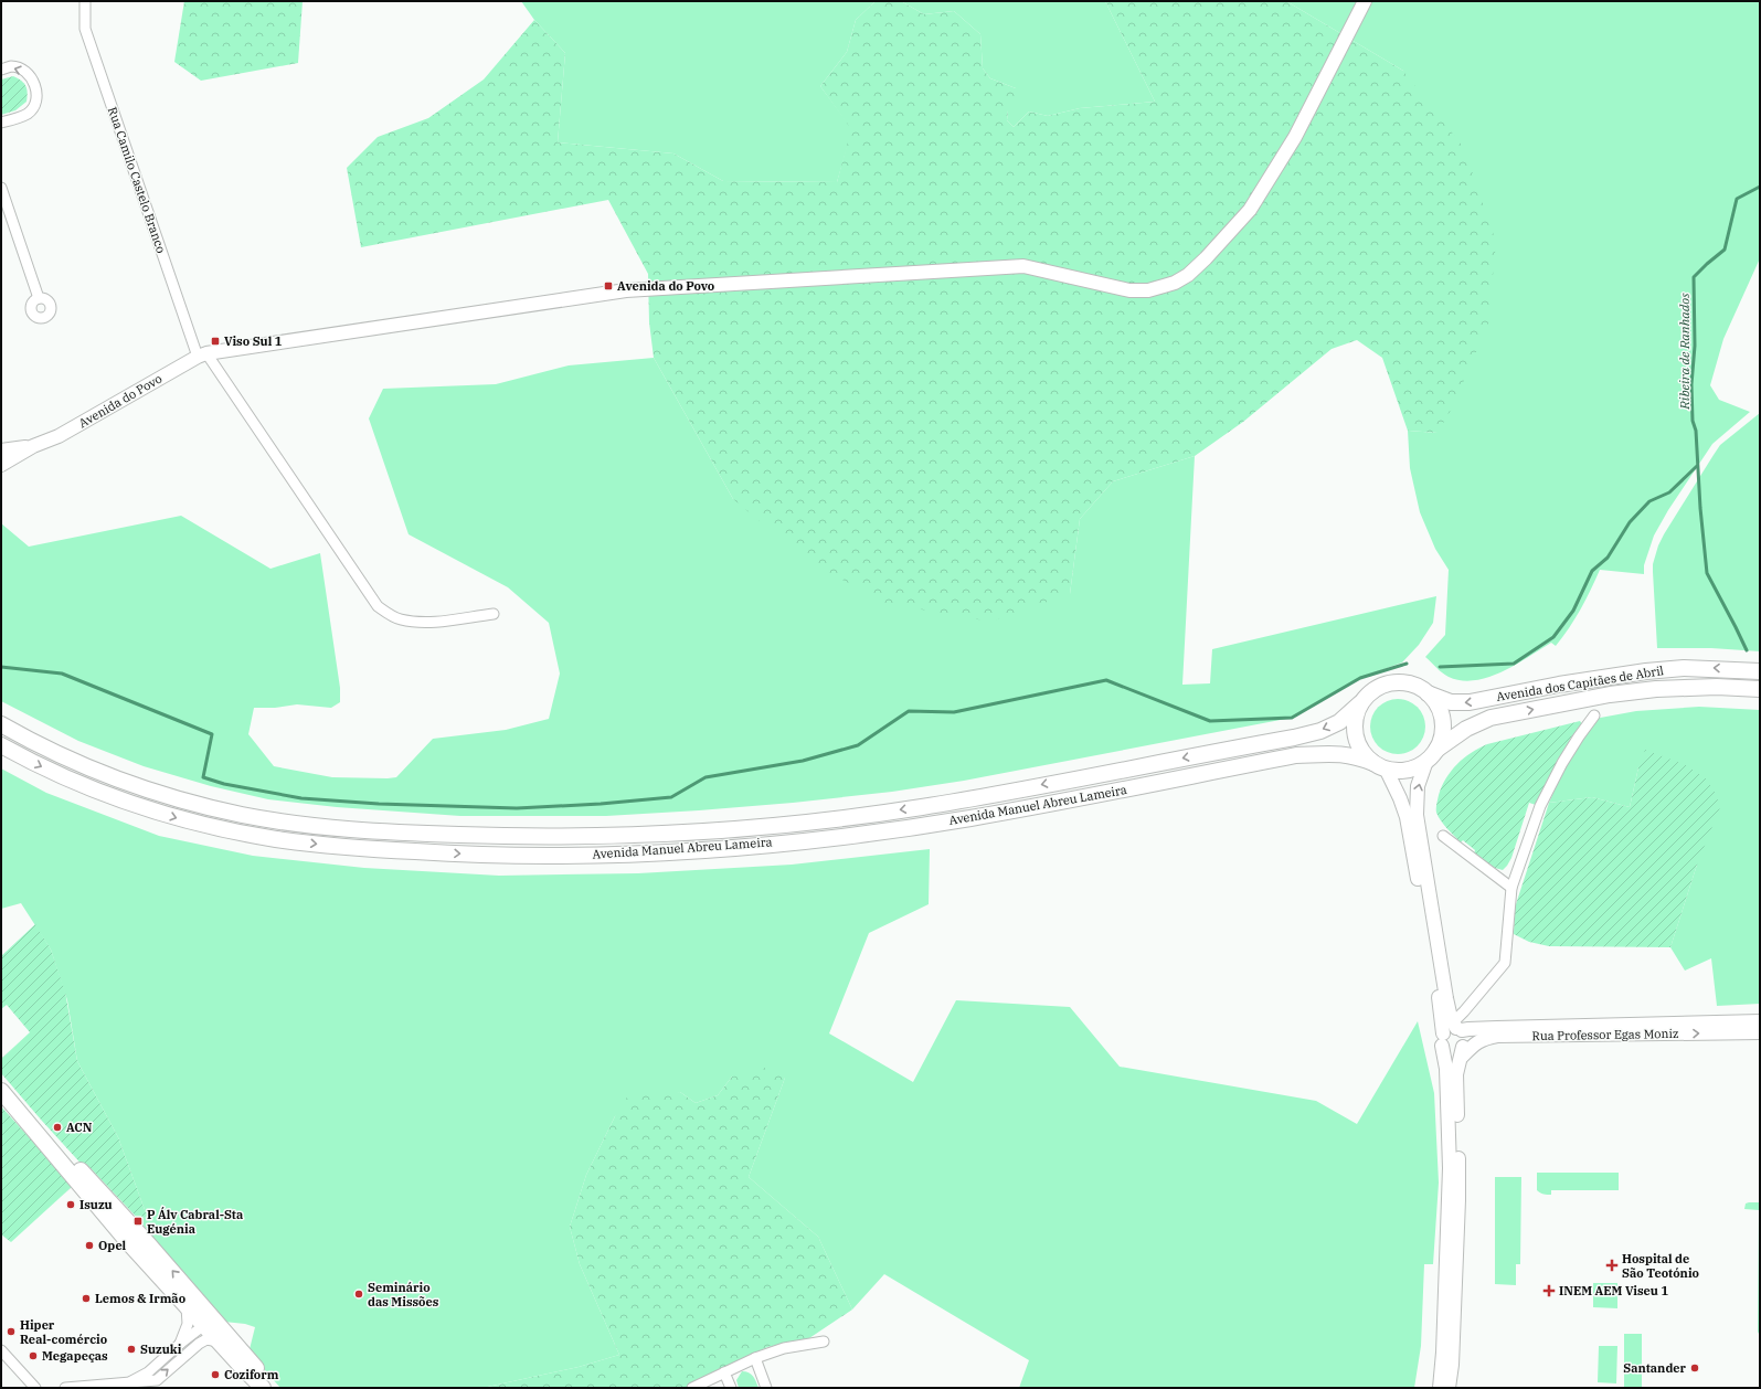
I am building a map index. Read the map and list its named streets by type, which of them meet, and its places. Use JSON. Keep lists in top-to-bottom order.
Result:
{
  "streets": {
    "main road": ["Avenida dos Capitães de Abril", "Avenida Manuel Abreu Lameira"],
    "street": ["Rua Camilo Castelo Branco", "Avenida do Povo", "Rua Professor Egas Moniz"]
  },
  "crossings": [
    ["Rua Camilo Castelo Branco", "Avenida do Povo"],
    ["Avenida dos Capitães de Abril", "Avenida Manuel Abreu Lameira"]
  ],
  "water": ["Ribeira de Ranhados"],
  "places": {
    "transit": ["Avenida do Povo", "Viso Sul 1", "P Álv Cabral-Sta Eugénia"],
    "other": [
      "ACN",
      "Isuzu",
      "Opel",
      "Seminário das Missões",
      "Lemos & Irmão",
      "Hiper Real-comércio",
      "Suzuki",
      "Megapeças",
      "Santander",
      "Coziform"
    ],
    "health": ["Hospital de São Teotónio", "INEM AEM Viseu 1"]
  }
}
